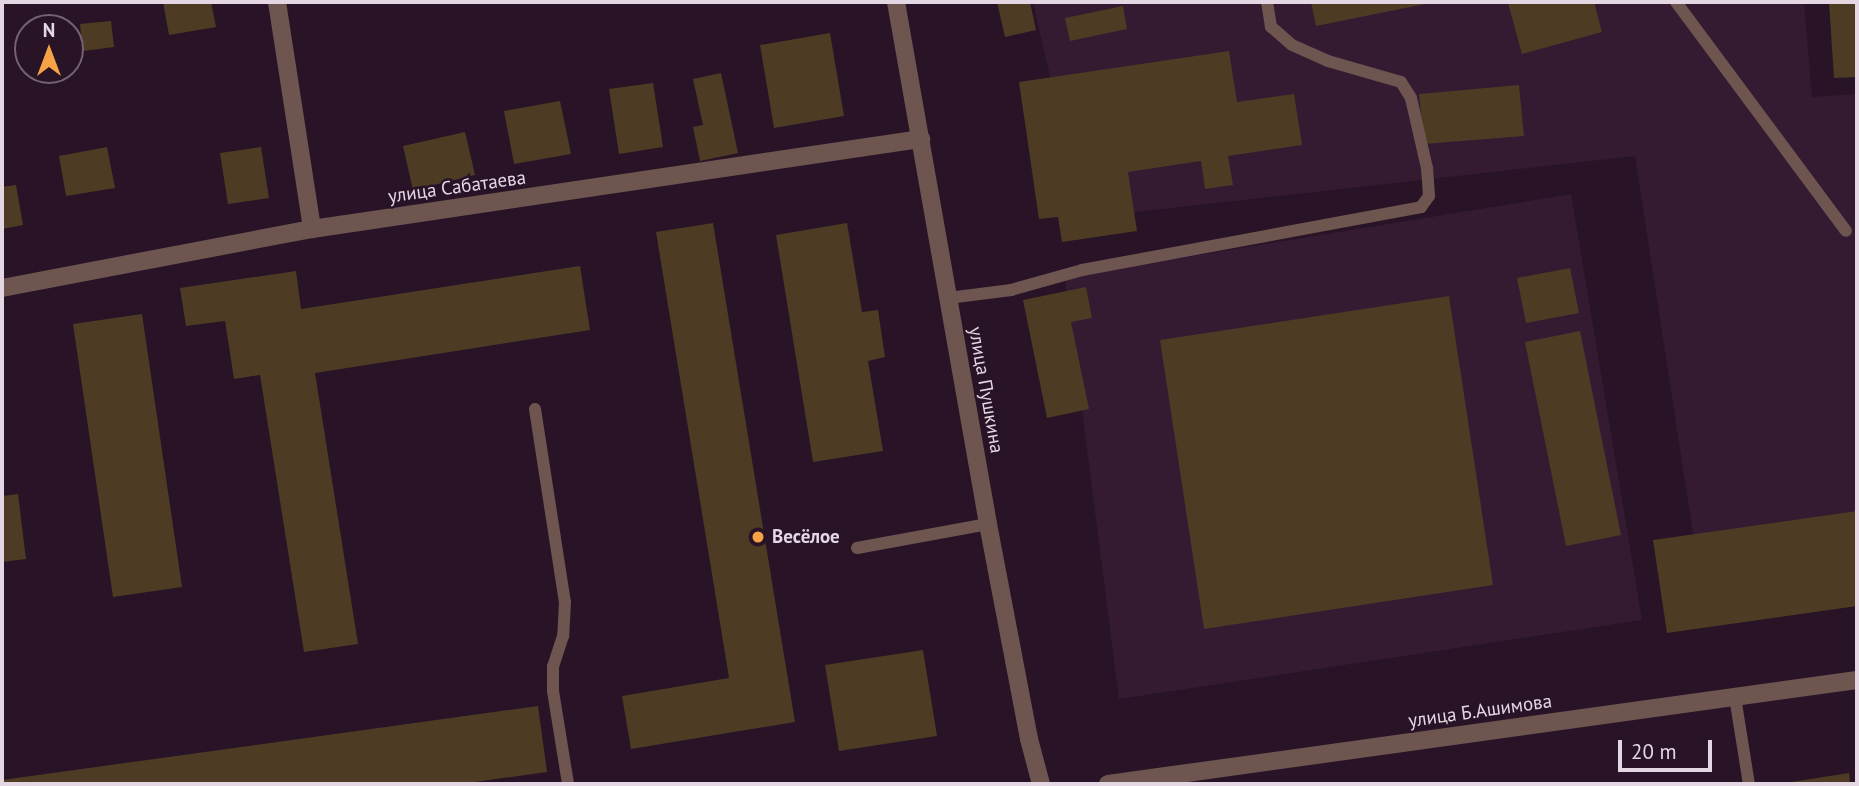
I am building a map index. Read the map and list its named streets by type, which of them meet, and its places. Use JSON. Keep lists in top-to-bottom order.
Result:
{
  "streets": {
    "street": ["улица Сабатаева", "улица Пушкина", "улица Б.Ашимова"]
  },
  "crossings": [
    ["улица Сабатаева", "улица Пушкина"]
  ],
  "places": ["Весёлое"],
  "scale_bar": "20 m",
  "north": "top"
}
